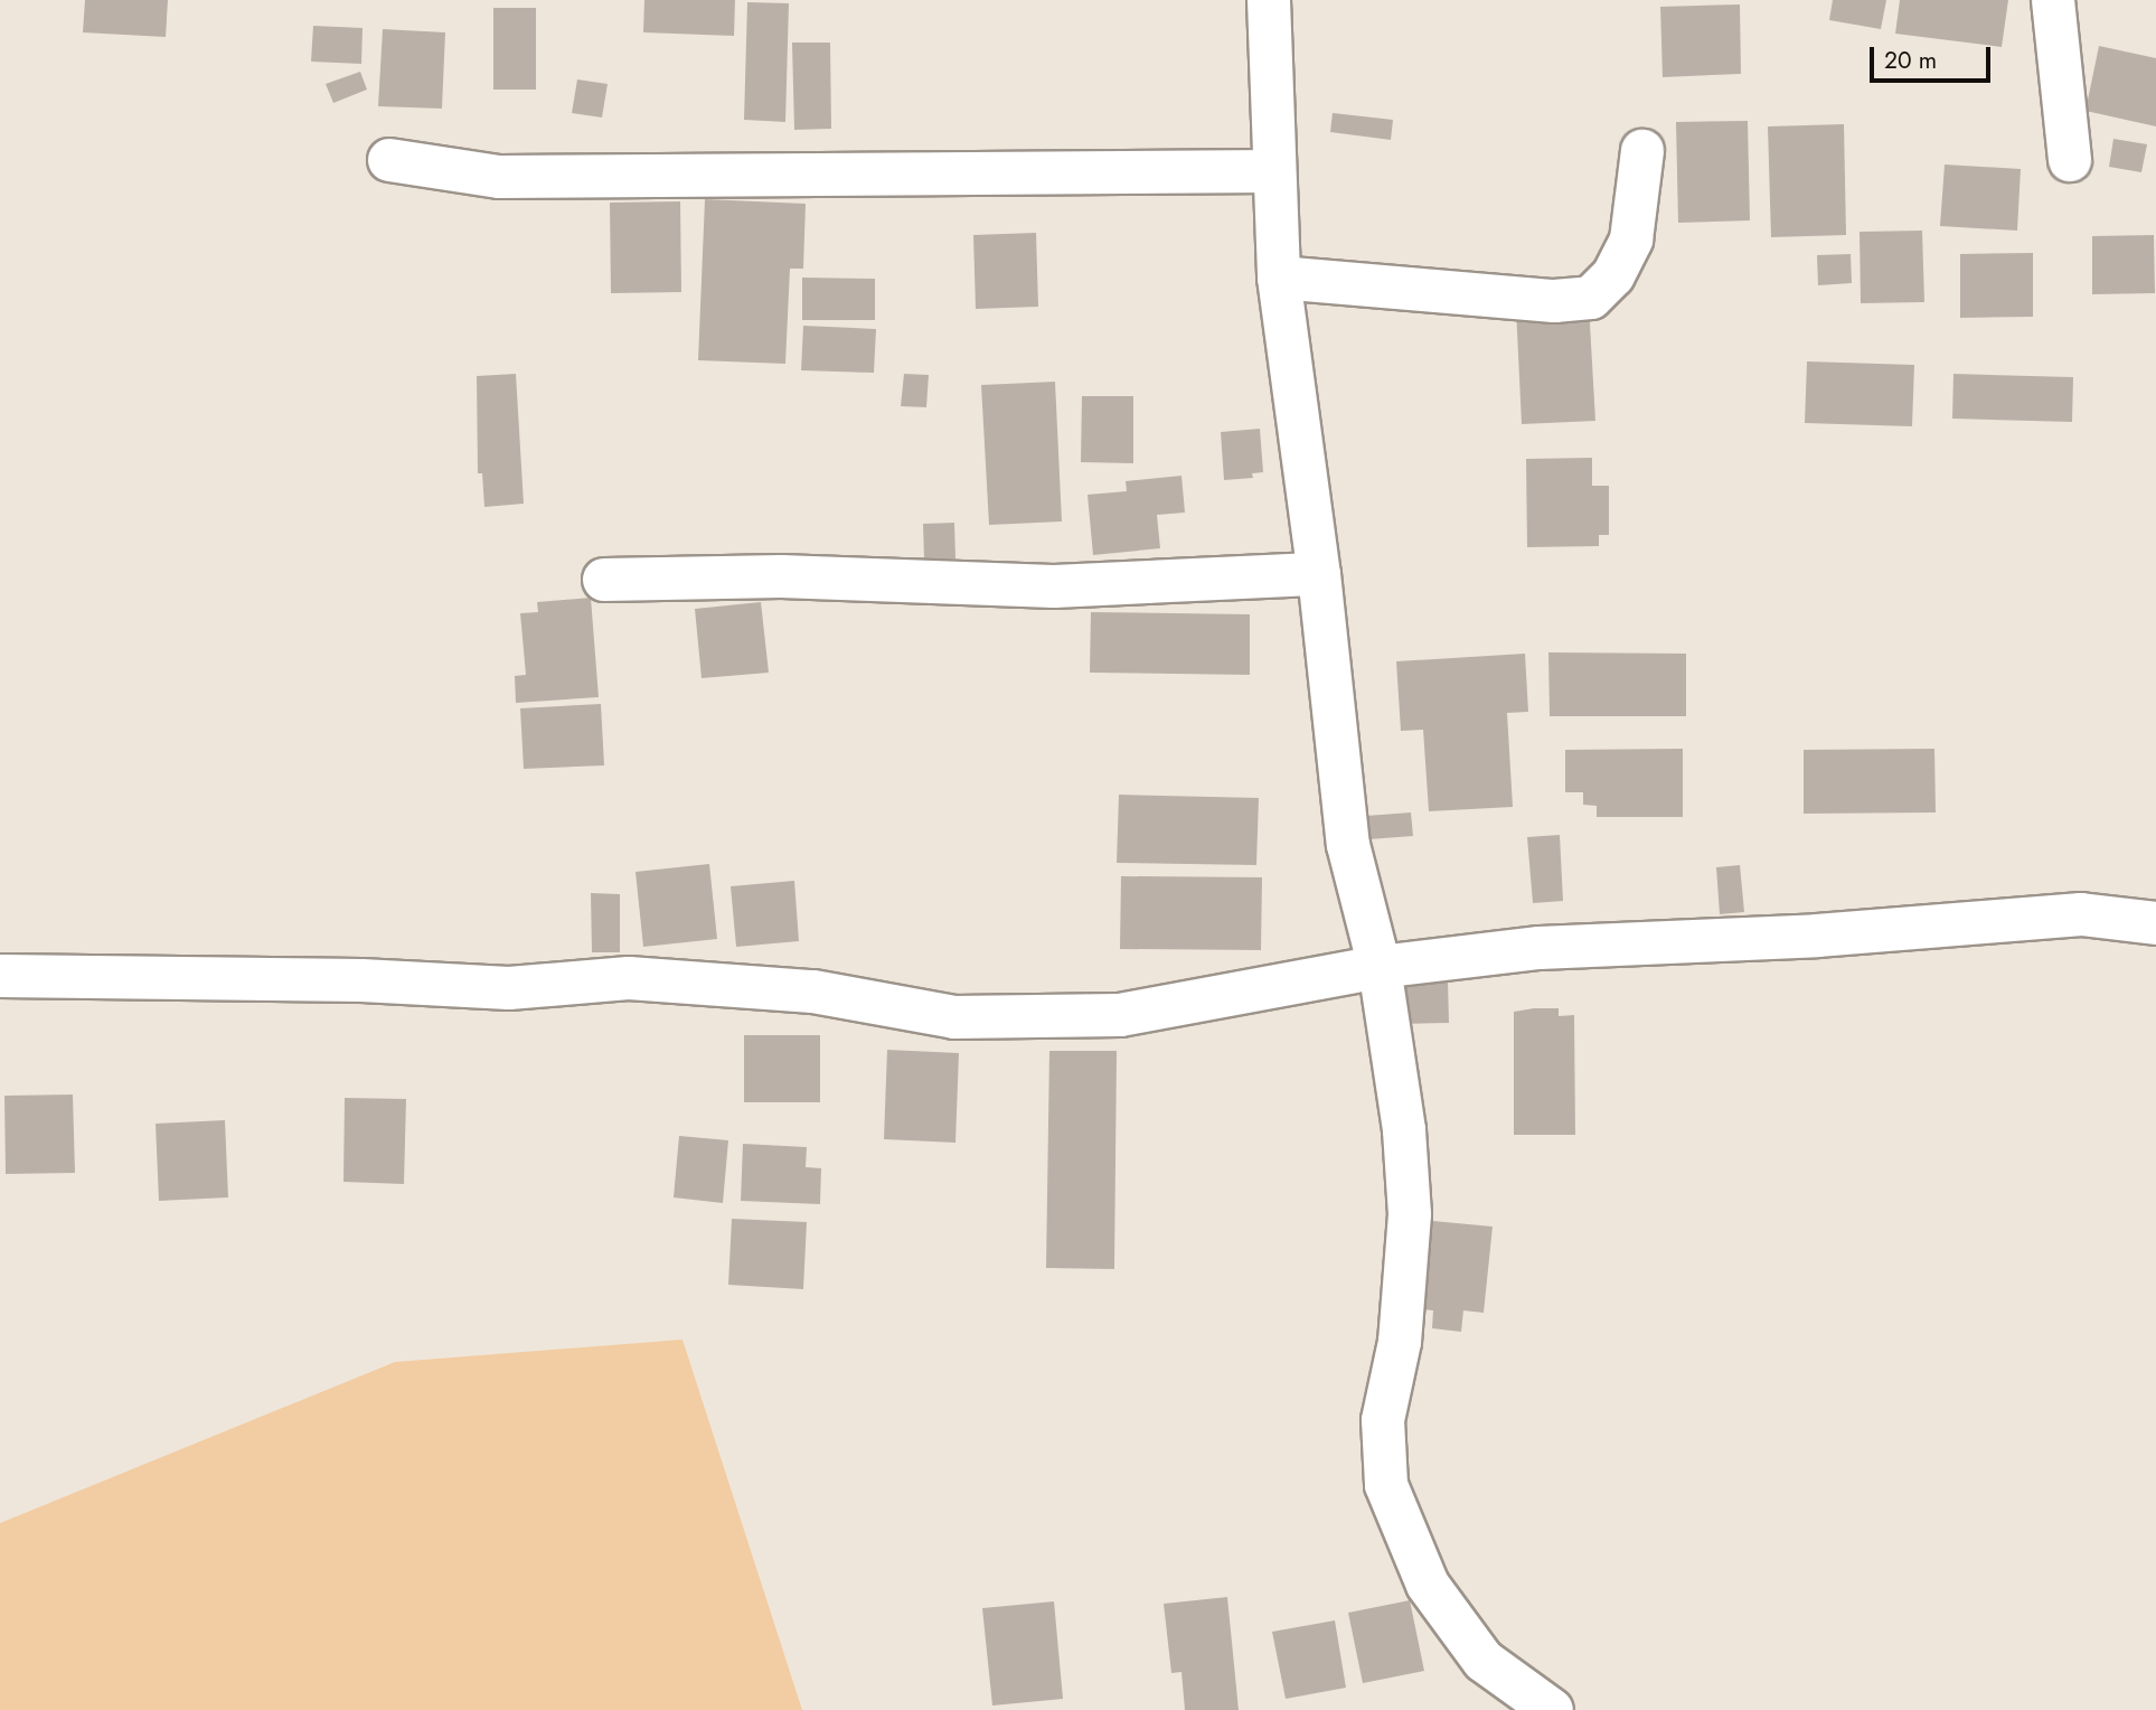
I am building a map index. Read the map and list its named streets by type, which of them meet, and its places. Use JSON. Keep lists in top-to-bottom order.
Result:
{
  "scale_bar": "20 m"
}
